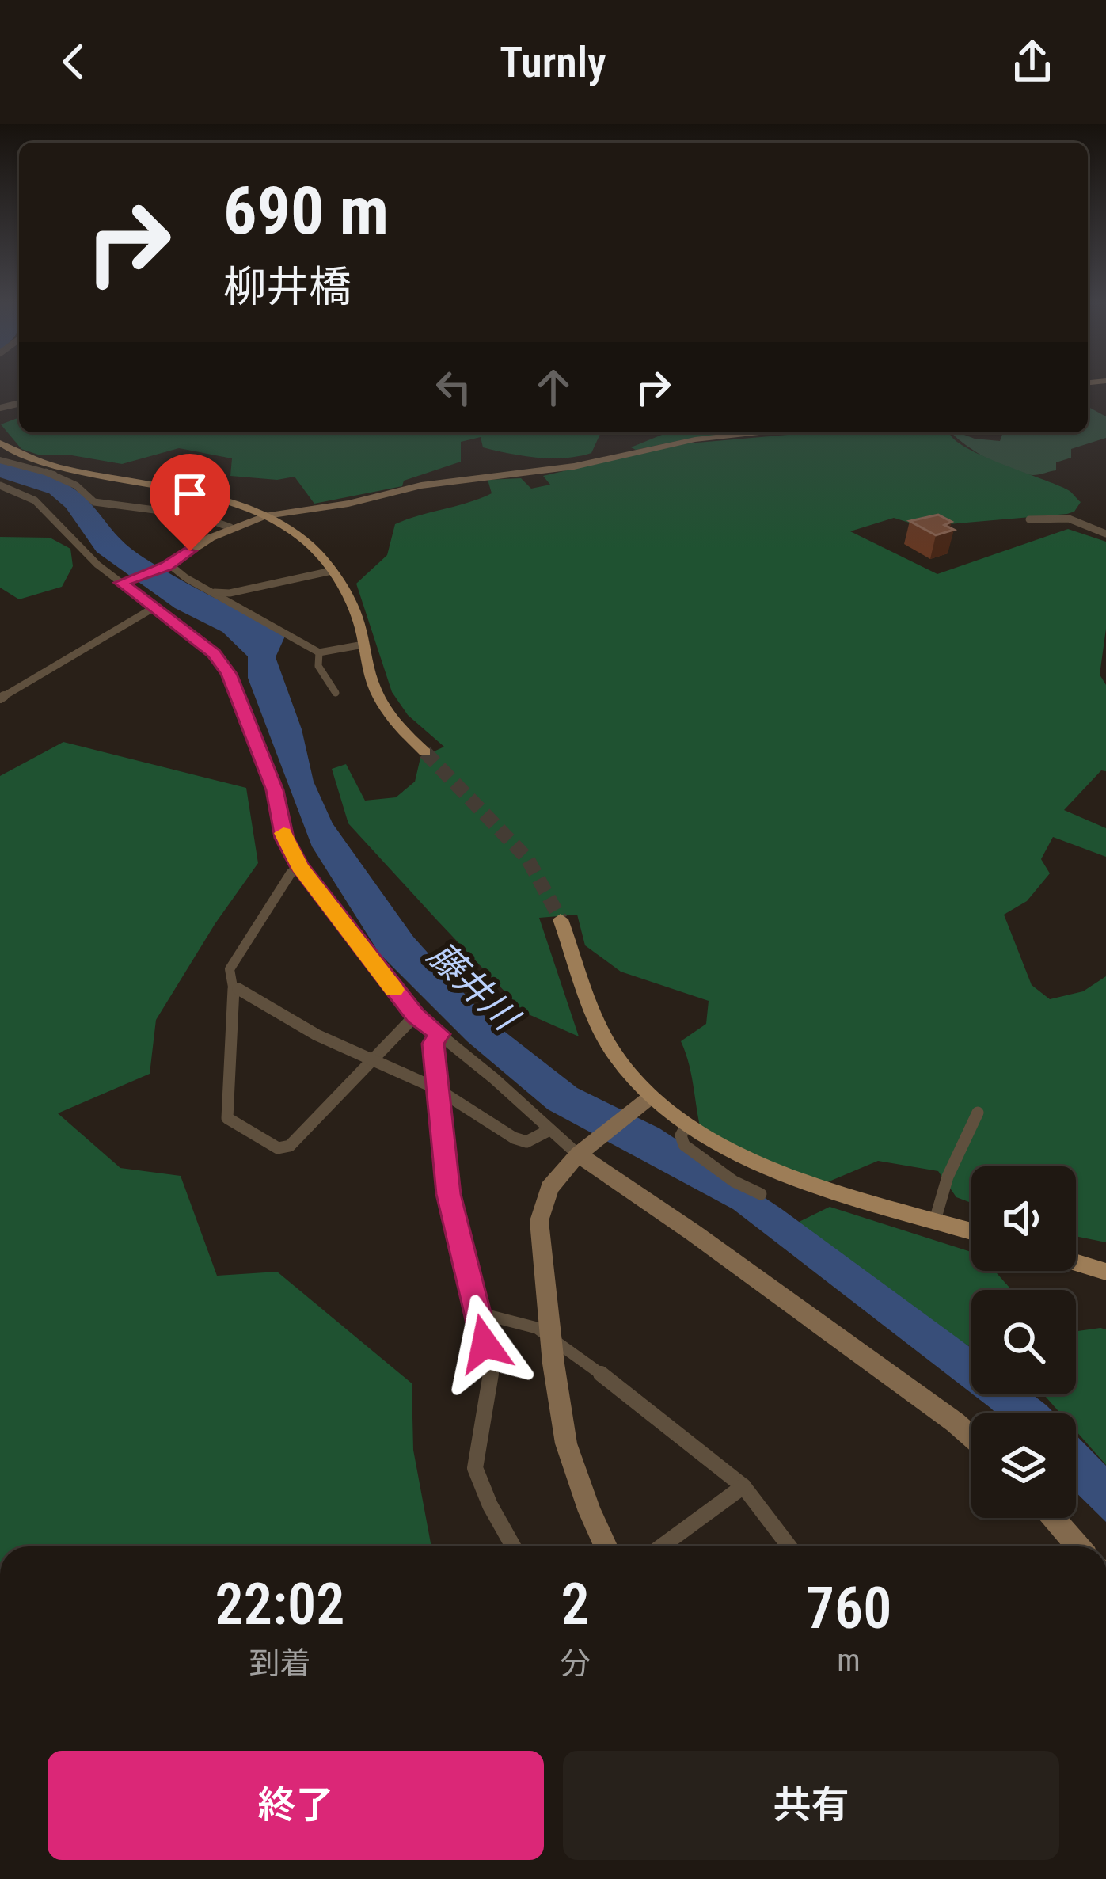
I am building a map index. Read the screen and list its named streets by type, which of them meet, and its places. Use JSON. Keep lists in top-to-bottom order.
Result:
{
  "water": ["藤井川"],
  "page": {
    "header": "Turnly",
    "turn": ["690 m", "柳井橋"],
    "eta": [
      "22:02",
      "到着",
      "2",
      "分",
      "760",
      "m"
    ],
    "buttons": ["終了", "共有"]
  }
}
